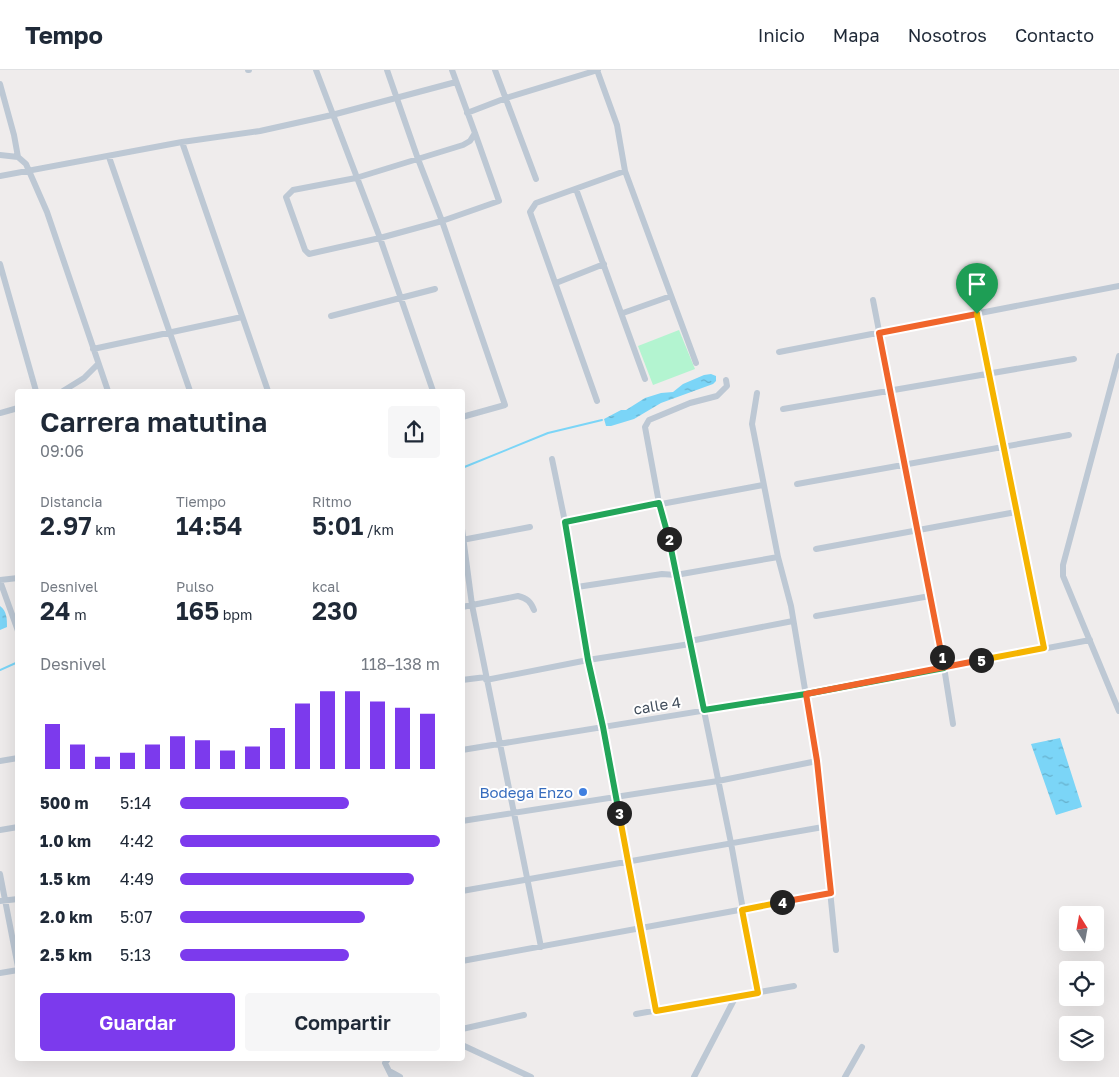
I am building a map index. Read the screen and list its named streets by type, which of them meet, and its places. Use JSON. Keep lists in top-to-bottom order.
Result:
{
  "streets": {
    "street": ["calle 4"]
  },
  "places": ["Bodega Enzo"],
  "north": "top",
  "page": {
    "header": "Tempo",
    "nav": [
      "Inicio",
      "Mapa",
      "Nosotros",
      "Contacto"
    ],
    "heading": ["Carrera matutina", "09:06"],
    "stats": [
      ["Distancia", "2.97 km"],
      ["Tiempo", "14:54"],
      ["Ritmo", "5:01 /km"],
      ["Desnivel", "24 m"],
      ["Pulso", "165 bpm"],
      ["kcal", "230"]
    ],
    "pins": [
      "2",
      "1",
      "5",
      "3",
      "4"
    ],
    "chart": ["Desnivel", "118–138 m"],
    "list": [
      {
        "name": "500 m",
        "note": "5:14"
      },
      {
        "name": "1.0 km",
        "note": "4:42"
      },
      {
        "name": "1.5 km",
        "note": "4:49"
      },
      {
        "name": "2.0 km",
        "note": "5:07"
      },
      {
        "name": "2.5 km",
        "note": "5:13"
      }
    ],
    "buttons": ["Guardar", "Compartir"]
  }
}
